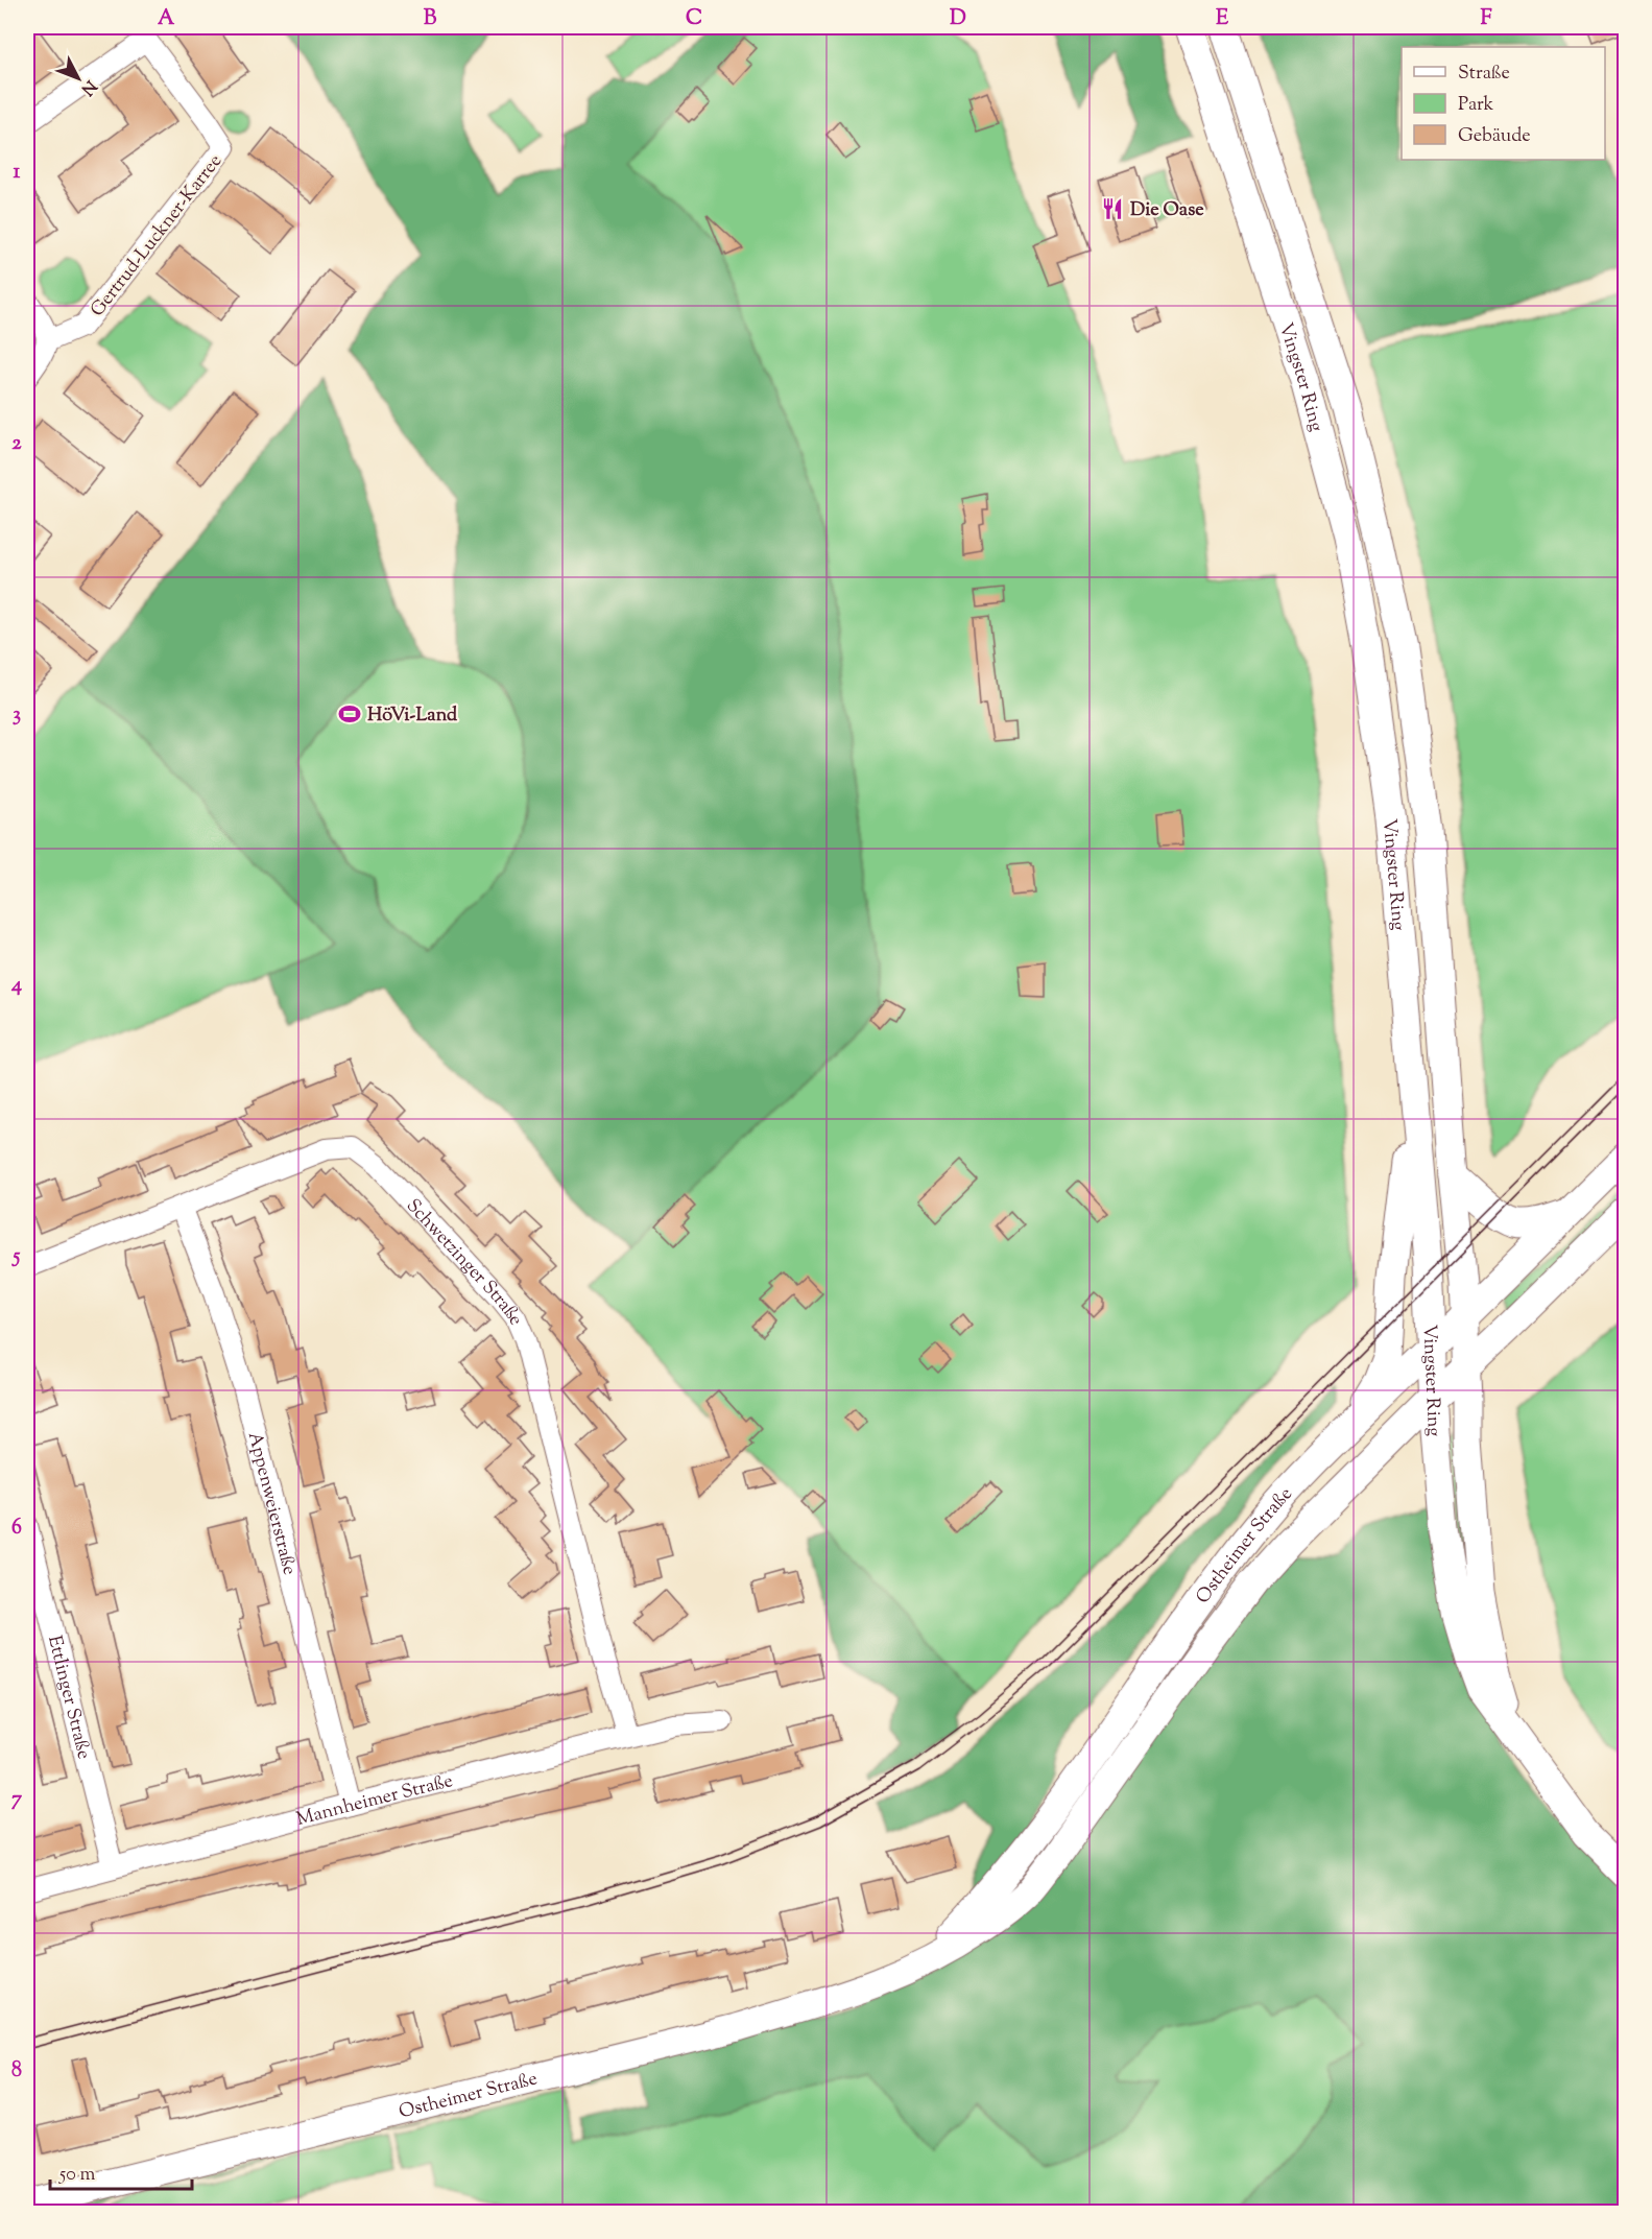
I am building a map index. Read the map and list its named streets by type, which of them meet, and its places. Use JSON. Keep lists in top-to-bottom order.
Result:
{
  "streets": {
    "main road": ["Vingster Ring", "Ostheimer Straße"],
    "street": [
      "Gertrud-Luckner-Karree",
      "Schwetzinger Straße",
      "Appenweierstraße",
      "Ettlinger Straße",
      "Mannheimer Straße"
    ]
  },
  "crossings": [
    ["Vingster Ring", "Ostheimer Straße"],
    ["Schwetzinger Straße", "Appenweierstraße"],
    ["Schwetzinger Straße", "Mannheimer Straße"],
    ["Appenweierstraße", "Mannheimer Straße"],
    ["Ettlinger Straße", "Mannheimer Straße"]
  ],
  "places": {
    "restaurant": ["Die Oase"],
    "sports": ["HöVi-Land"]
  },
  "legend": ["Straße", "Park", "Gebäude"],
  "scale_bar": "50 m",
  "north": "bottom right",
  "grid": {
    "columns": [
      "A",
      "B",
      "C",
      "D",
      "E",
      "F"
    ],
    "rows": [
      "1",
      "2",
      "3",
      "4",
      "5",
      "6",
      "7",
      "8"
    ]
  }
}
